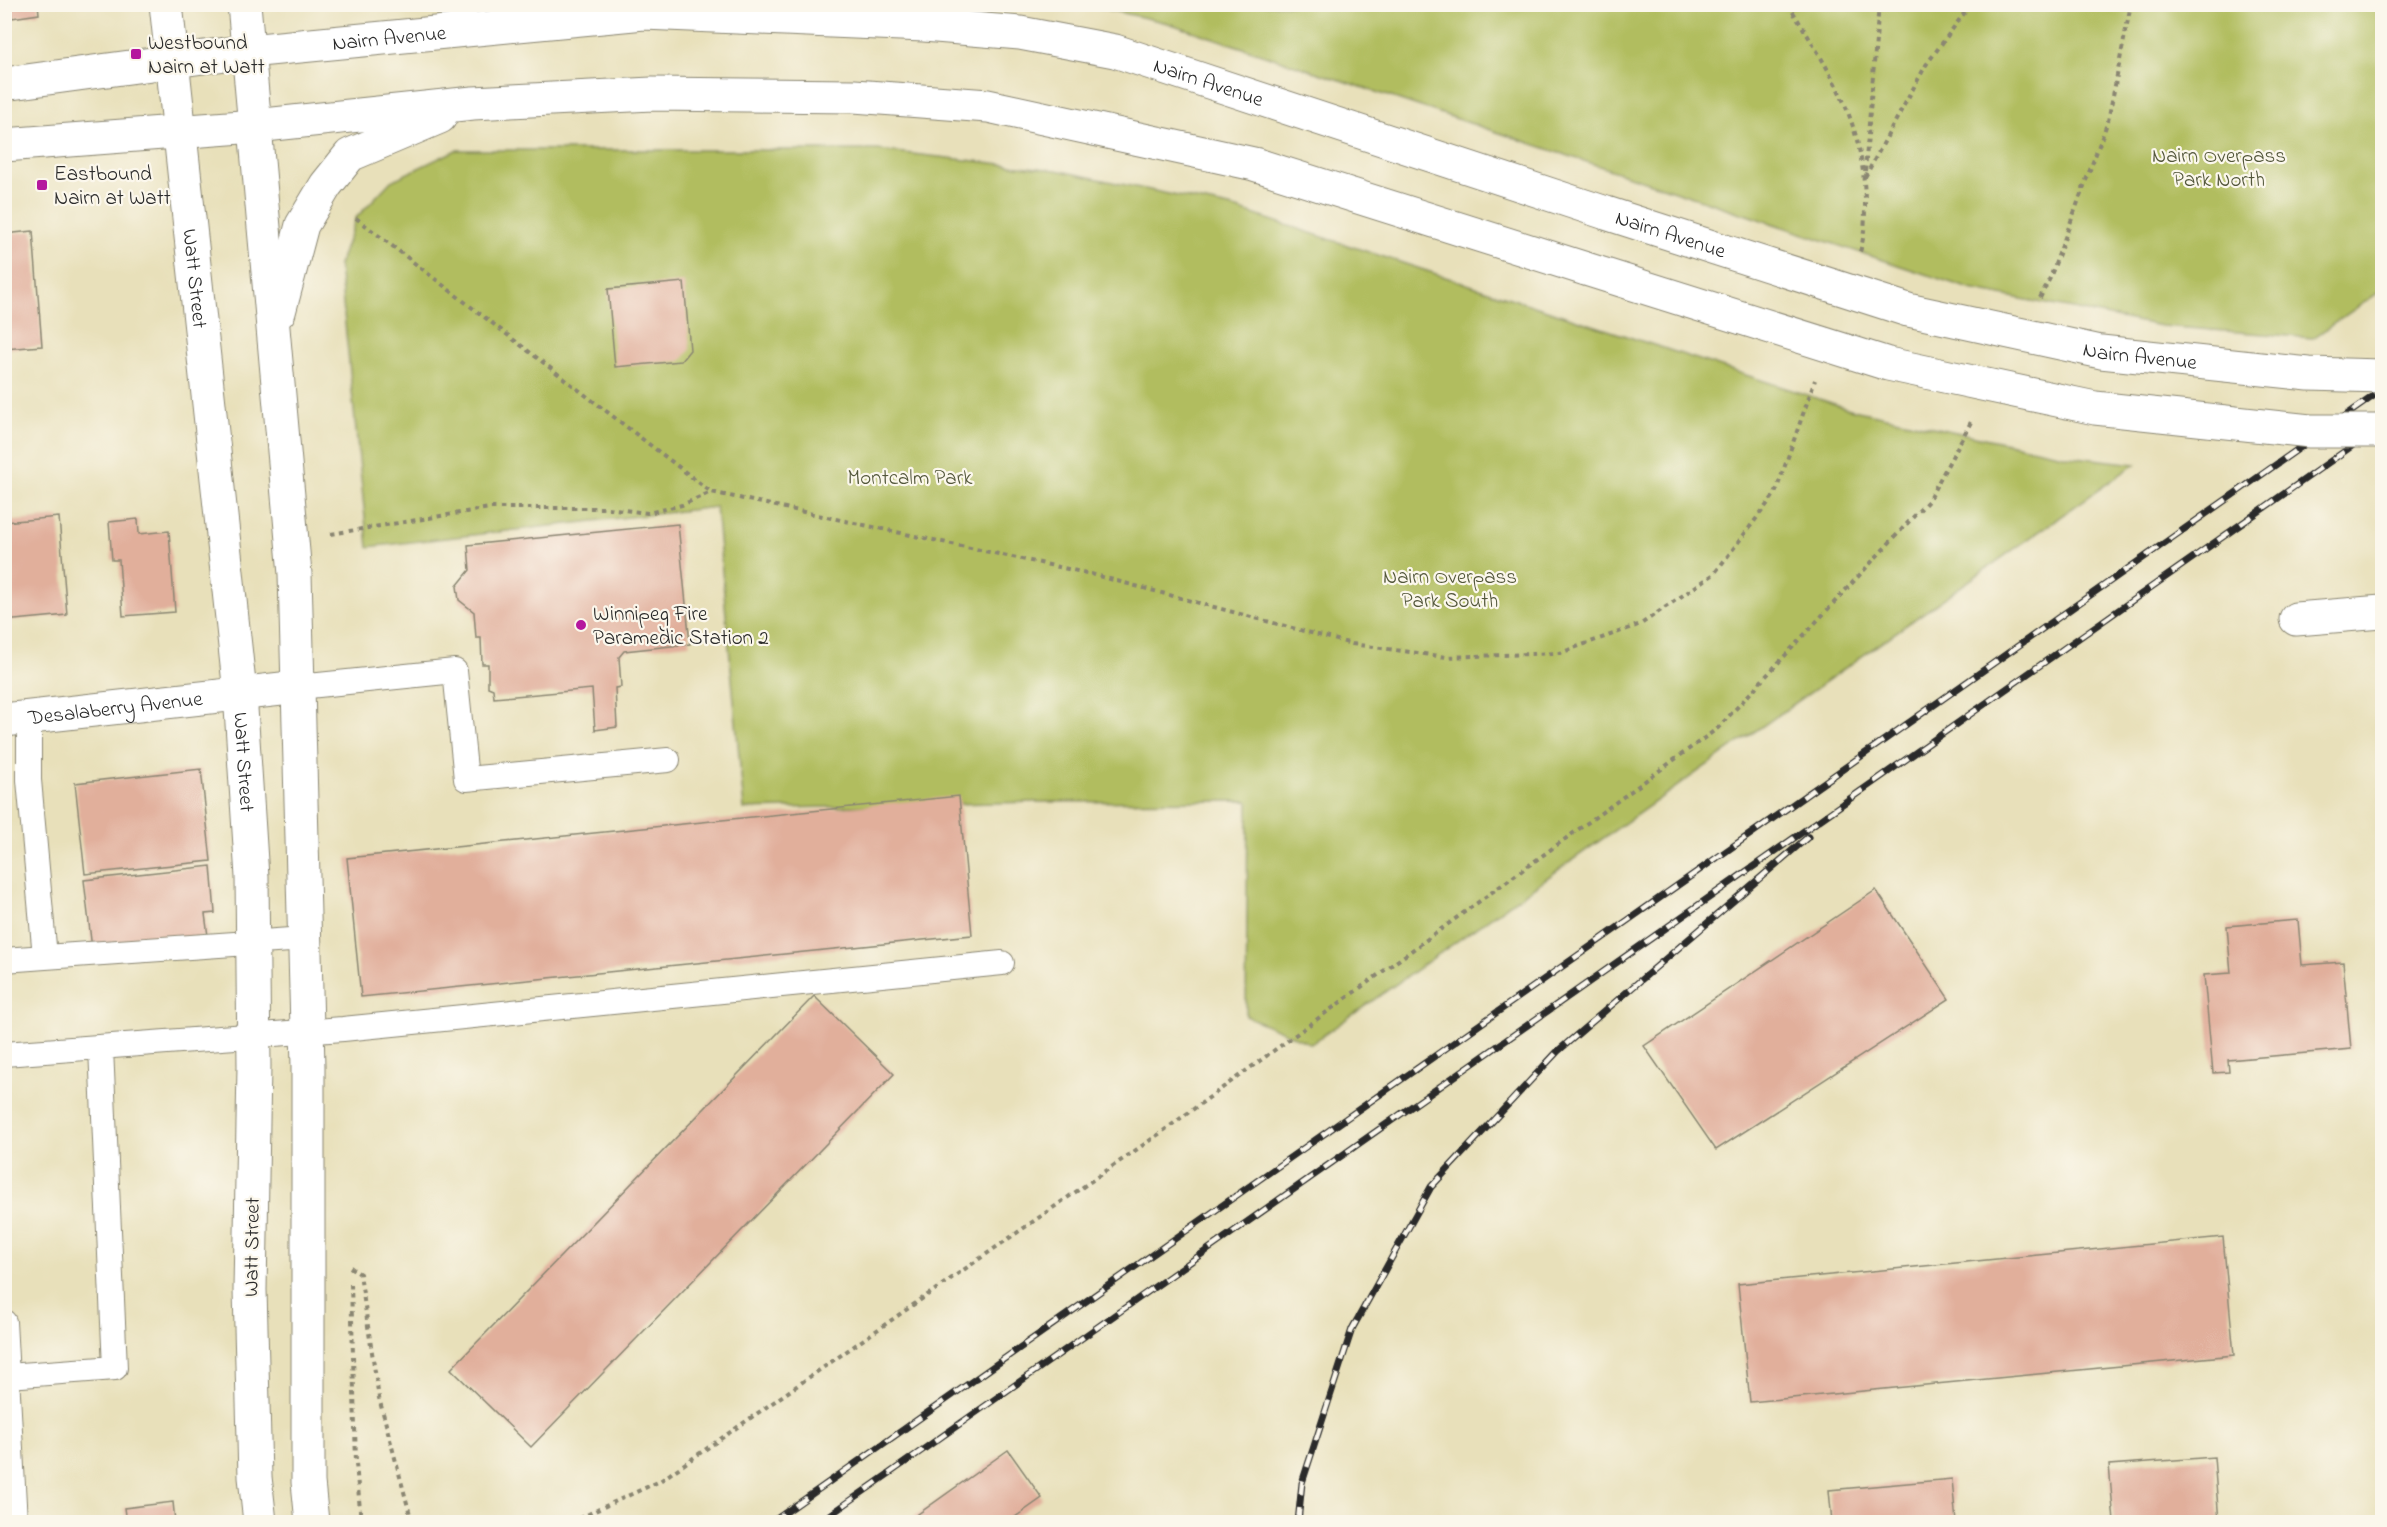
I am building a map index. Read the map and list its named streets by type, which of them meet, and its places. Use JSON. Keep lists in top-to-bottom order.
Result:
{
  "streets": {
    "main road": ["Nairn Avenue", "Watt Street", "Desalaberry Avenue"]
  },
  "crossings": [
    ["Nairn Avenue", "Watt Street"],
    ["Watt Street", "Desalaberry Avenue"]
  ],
  "parks": ["Nairn Overpass Park North", "Montcalm Park", "Nairn Overpass Park South"],
  "places": {
    "transit": ["Westbound Nairn at Watt", "Eastbound Nairn at Watt"],
    "other": ["Winnipeg Fire Paramedic Station 2"]
  }
}
